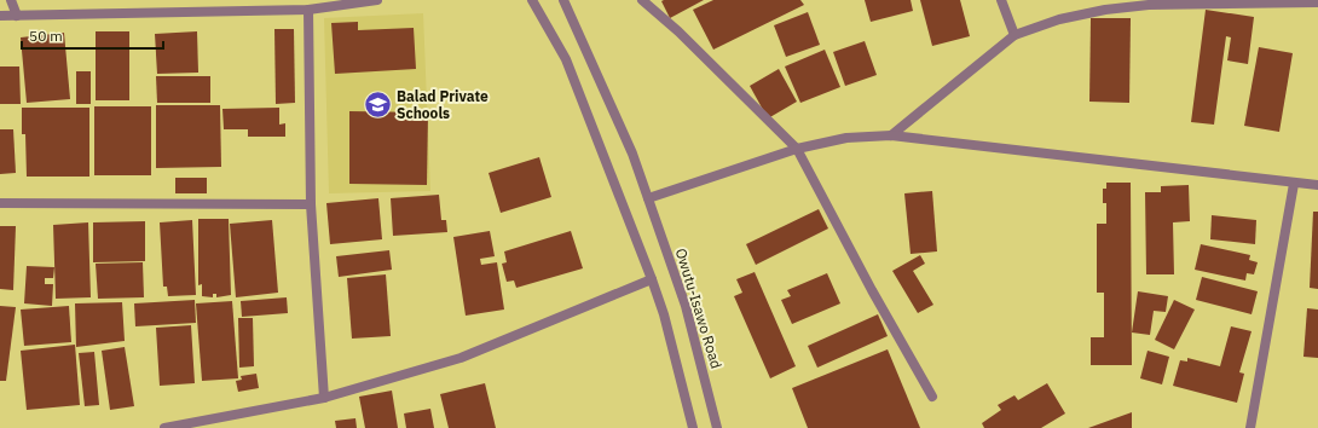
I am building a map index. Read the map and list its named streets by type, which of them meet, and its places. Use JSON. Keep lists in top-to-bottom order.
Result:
{
  "streets": {
    "street": ["Owutu-Isawo Road"]
  },
  "places": {
    "school or university": ["Balad Private Schools"]
  },
  "scale_bar": "50 m"
}
